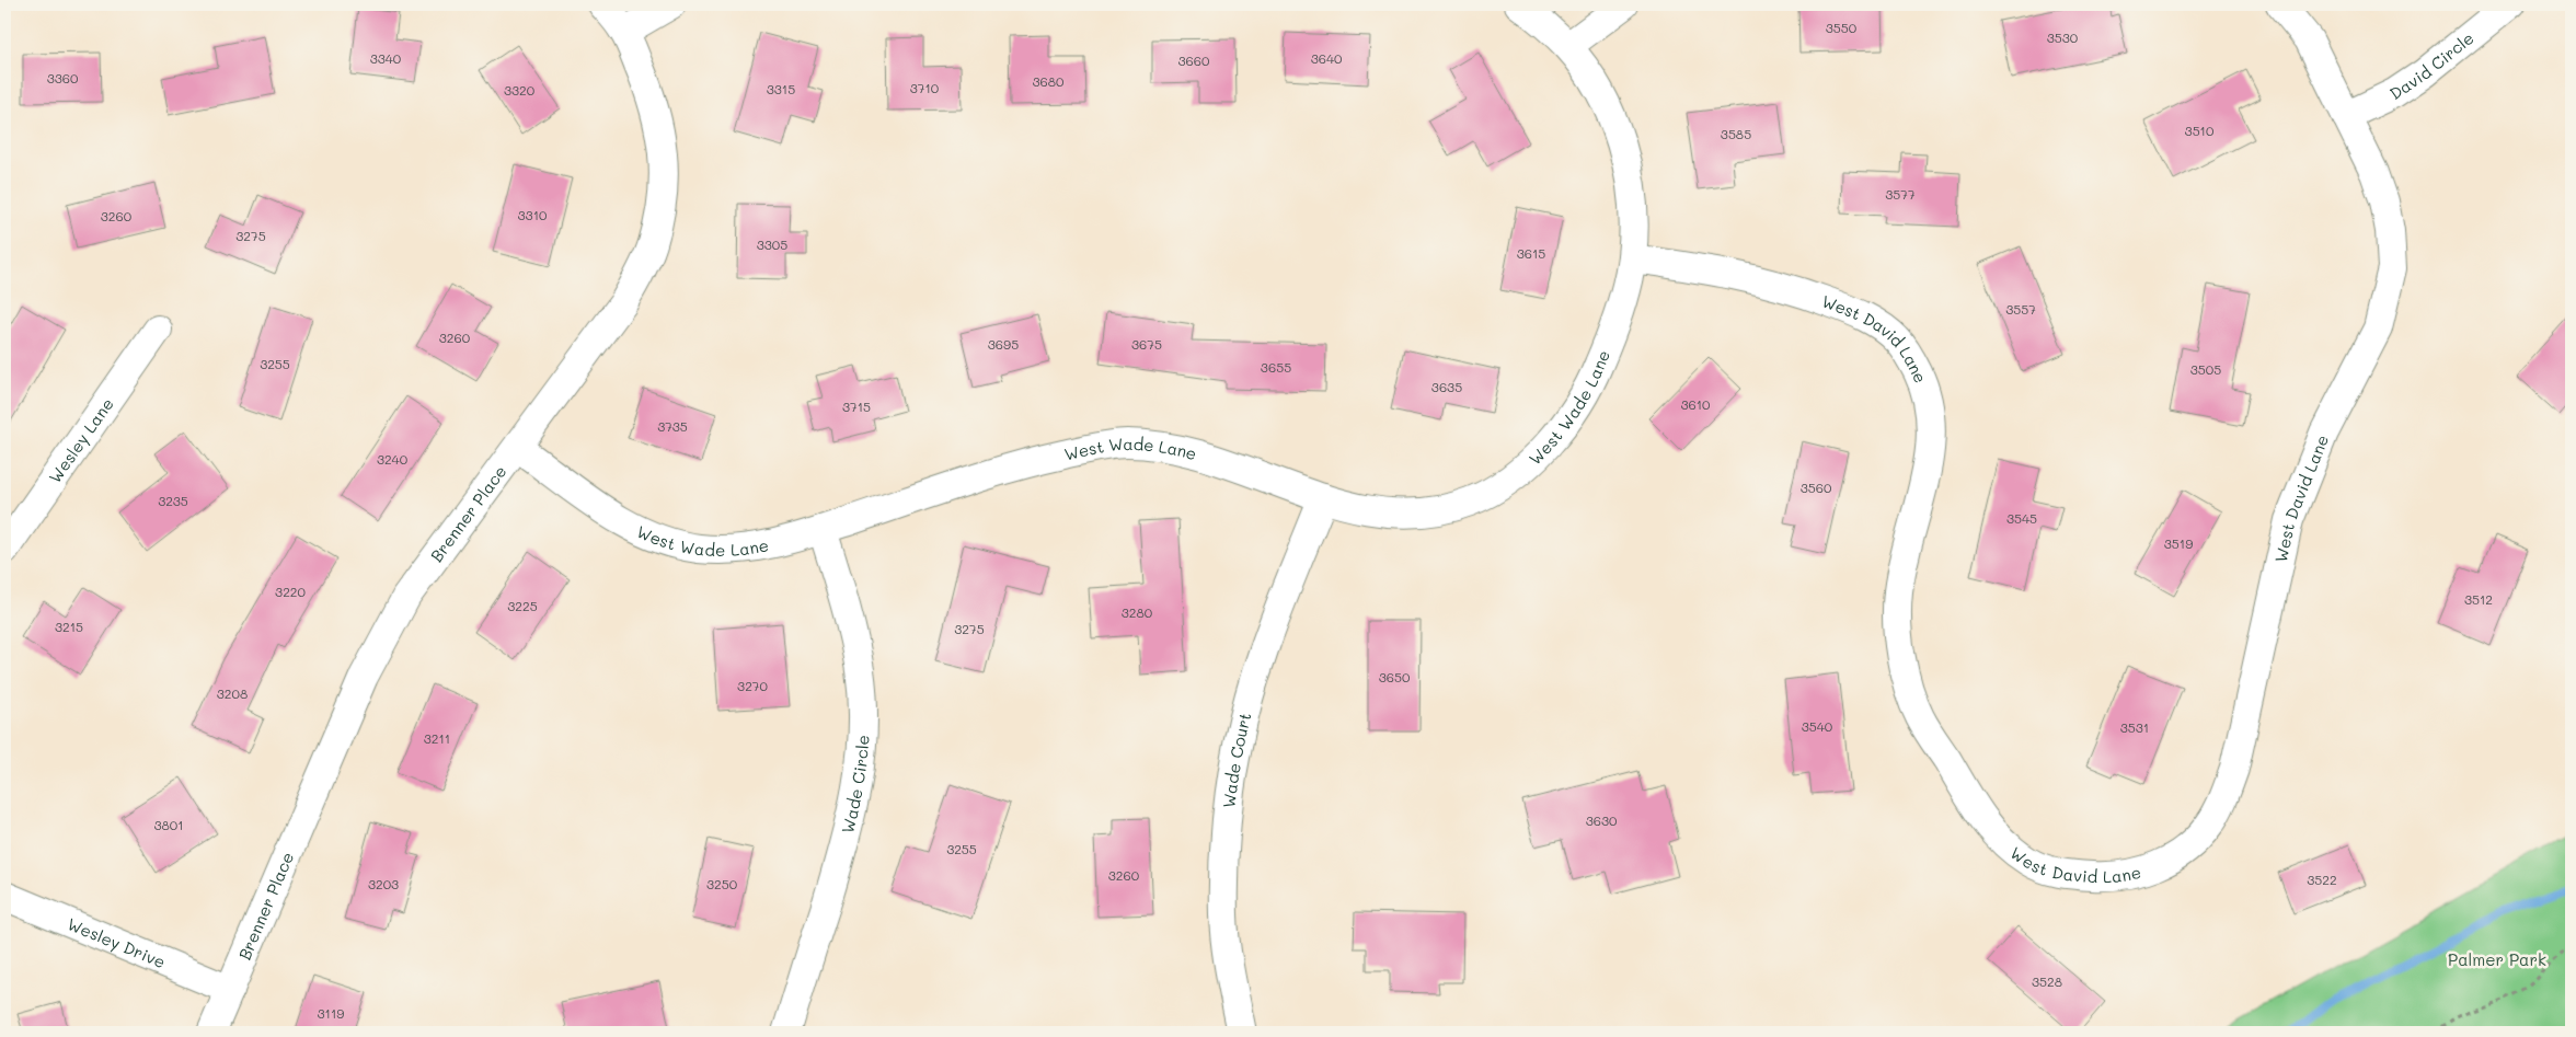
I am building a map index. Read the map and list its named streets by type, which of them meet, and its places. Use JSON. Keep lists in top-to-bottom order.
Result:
{
  "streets": {
    "street": [
      "David Circle",
      "West David Lane",
      "West Wade Lane",
      "Wesley Lane",
      "Brenner Place",
      "Wade Court",
      "Wade Circle",
      "Wesley Drive"
    ]
  },
  "crossings": [
    ["David Circle", "West David Lane"],
    ["West David Lane", "West Wade Lane"],
    ["West Wade Lane", "Brenner Place"],
    ["West Wade Lane", "Wade Court"],
    ["West Wade Lane", "Wade Circle"],
    ["Brenner Place", "Wesley Drive"]
  ],
  "parks": ["Palmer Park"],
  "house_numbers": [
    "3550",
    "3530",
    "3340",
    "3640",
    "3660",
    "3360",
    "3680",
    "3710",
    "3315",
    "3320",
    "3510",
    "3585",
    "3577",
    "3310",
    "3260",
    "3275",
    "3305",
    "3615",
    "3557",
    "3260",
    "3695",
    "3675",
    "3255",
    "3655",
    "3505",
    "3635",
    "3610",
    "3715",
    "3735",
    "3240",
    "3560",
    "3235",
    "3545",
    "3519",
    "3220",
    "3512",
    "3225",
    "3280",
    "3215",
    "3275",
    "3650",
    "3270",
    "3208",
    "3540",
    "3531",
    "3211",
    "3630",
    "3801",
    "3255",
    "3260",
    "3522",
    "3203",
    "3250",
    "3528",
    "3119"
  ]
}
